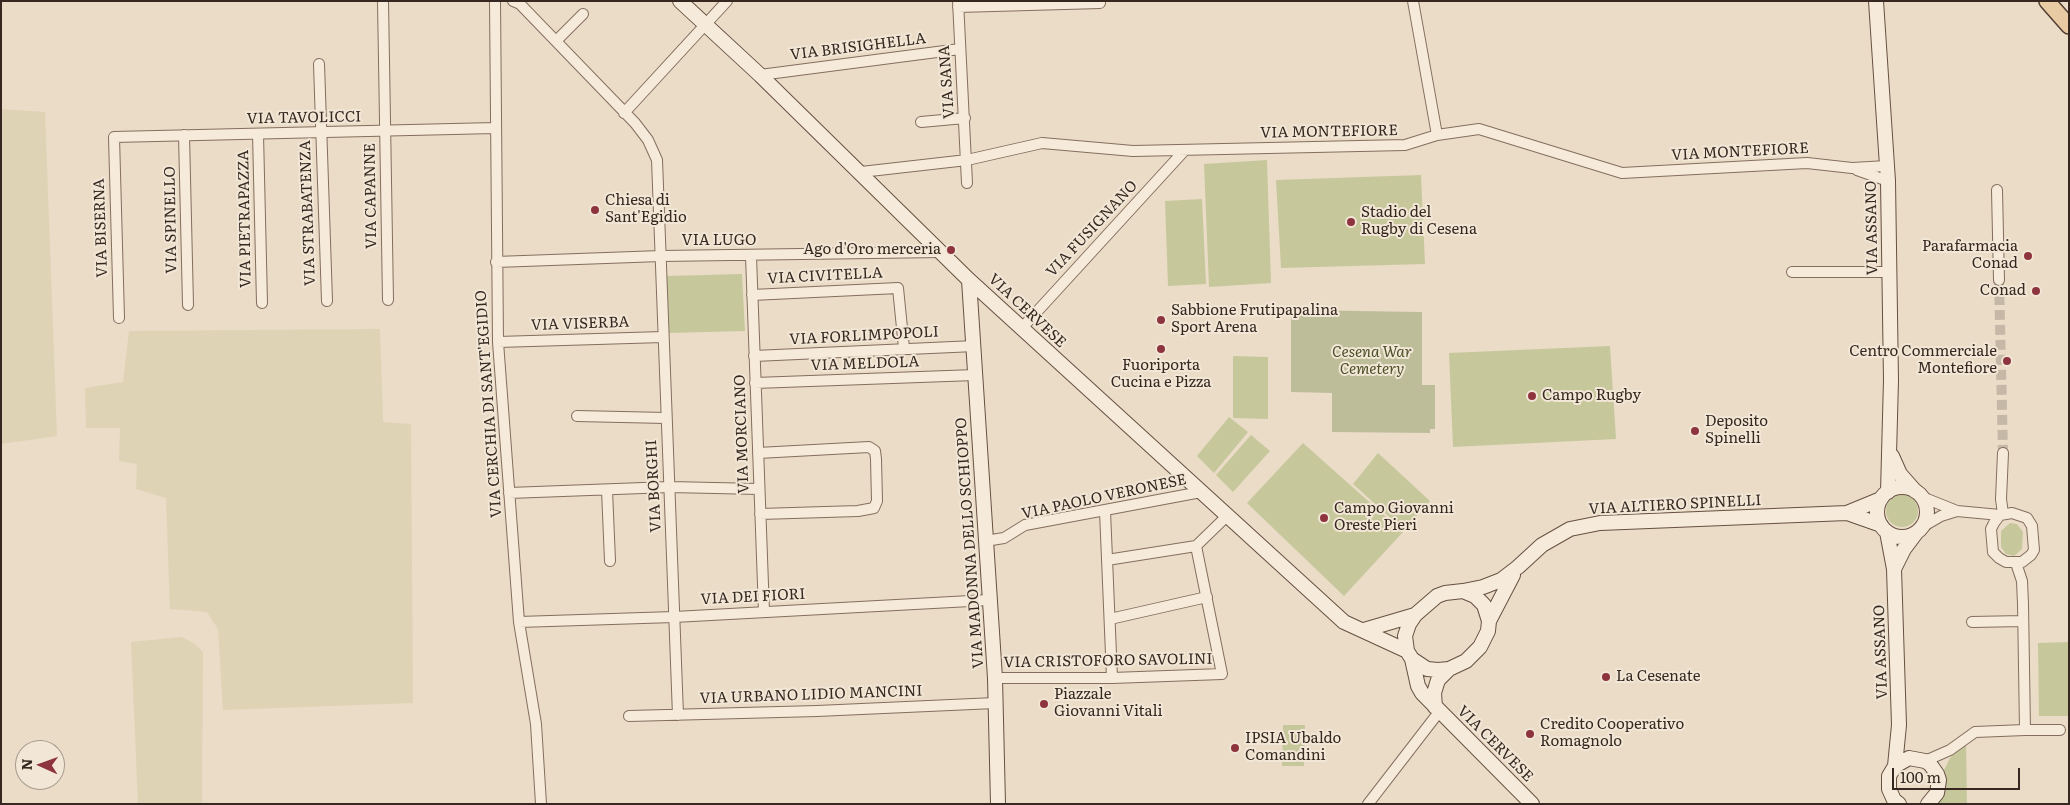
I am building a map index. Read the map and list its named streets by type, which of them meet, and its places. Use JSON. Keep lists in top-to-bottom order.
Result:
{
  "streets": {
    "main road": [
      "VIA ASSANO",
      "VIA CERVESE",
      "VIA ALTIERO SPINELLI",
      "VIA MADONNA DELLO SCHIOPPO"
    ],
    "street": [
      "VIA BRISIGHELLA",
      "VIA SANA",
      "VIA TAVOLICCI",
      "VIA MONTEFIORE",
      "VIA CAPANNE",
      "VIA STRABATENZA",
      "VIA PIETRAPAZZA",
      "VIA SPINELLO",
      "VIA BISERNA",
      "VIA FUSIGNANO",
      "VIA LUGO",
      "VIA CIVITELLA",
      "VIA VISERBA",
      "VIA FORLIMPOPOLI",
      "VIA MELDOLA",
      "VIA CERCHIA DI SANT'EGIDIO",
      "VIA MORCIANO",
      "VIA BORGHI",
      "VIA PAOLO VERONESE",
      "VIA DEI FIORI",
      "VIA CRISTOFORO SAVOLINI",
      "VIA URBANO LIDIO MANCINI"
    ]
  },
  "crossings": [
    ["VIA BRISIGHELLA", "VIA SANA"],
    ["VIA BRISIGHELLA", "VIA CERVESE"],
    ["VIA SANA", "VIA MONTEFIORE"],
    ["VIA TAVOLICCI", "VIA CAPANNE"],
    ["VIA TAVOLICCI", "VIA STRABATENZA"],
    ["VIA TAVOLICCI", "VIA PIETRAPAZZA"],
    ["VIA TAVOLICCI", "VIA SPINELLO"],
    ["VIA TAVOLICCI", "VIA BISERNA"],
    ["VIA TAVOLICCI", "VIA CERCHIA DI SANT'EGIDIO"],
    ["VIA MONTEFIORE", "VIA ASSANO"],
    ["VIA MONTEFIORE", "VIA FUSIGNANO"],
    ["VIA MONTEFIORE", "VIA CERVESE"],
    ["VIA ASSANO", "VIA ALTIERO SPINELLI"],
    ["VIA FUSIGNANO", "VIA CERVESE"],
    ["VIA LUGO", "VIA CERVESE"],
    ["VIA LUGO", "VIA CERCHIA DI SANT'EGIDIO"],
    ["VIA LUGO", "VIA MORCIANO"],
    ["VIA LUGO", "VIA BORGHI"],
    ["VIA CIVITELLA", "VIA FORLIMPOPOLI"],
    ["VIA CIVITELLA", "VIA MORCIANO"],
    ["VIA CERVESE", "VIA PAOLO VERONESE"],
    ["VIA CERVESE", "VIA ALTIERO SPINELLI"],
    ["VIA CERVESE", "VIA MADONNA DELLO SCHIOPPO"],
    ["VIA VISERBA", "VIA CERCHIA DI SANT'EGIDIO"],
    ["VIA VISERBA", "VIA BORGHI"],
    ["VIA FORLIMPOPOLI", "VIA MORCIANO"],
    ["VIA FORLIMPOPOLI", "VIA MADONNA DELLO SCHIOPPO"],
    ["VIA MELDOLA", "VIA MORCIANO"],
    ["VIA MELDOLA", "VIA MADONNA DELLO SCHIOPPO"],
    ["VIA CERCHIA DI SANT'EGIDIO", "VIA DEI FIORI"],
    ["VIA MORCIANO", "VIA DEI FIORI"],
    ["VIA BORGHI", "VIA DEI FIORI"],
    ["VIA BORGHI", "VIA URBANO LIDIO MANCINI"],
    ["VIA PAOLO VERONESE", "VIA MADONNA DELLO SCHIOPPO"],
    ["VIA MADONNA DELLO SCHIOPPO", "VIA DEI FIORI"],
    ["VIA MADONNA DELLO SCHIOPPO", "VIA CRISTOFORO SAVOLINI"],
    ["VIA MADONNA DELLO SCHIOPPO", "VIA URBANO LIDIO MANCINI"]
  ],
  "parks": ["Cesena War Cemetery"],
  "places": [
    "Chiesa di Sant'Egidio",
    "Stadio del Rugby di Cesena",
    "Ago d'Oro merceria",
    "Parafarmacia Conad",
    "Conad",
    "Sabbione Frutipapalina Sport Arena",
    "Fuoriporta Cucina e Pizza",
    "Centro Commerciale Montefiore",
    "Campo Rugby",
    "Deposito Spinelli",
    "Campo Giovanni Oreste Pieri",
    "La Cesenate",
    "Piazzale Giovanni Vitali",
    "Credito Cooperativo Romagnolo",
    "IPSIA Ubaldo Comandini"
  ],
  "scale_bar": "100 m",
  "north": "left"
}
